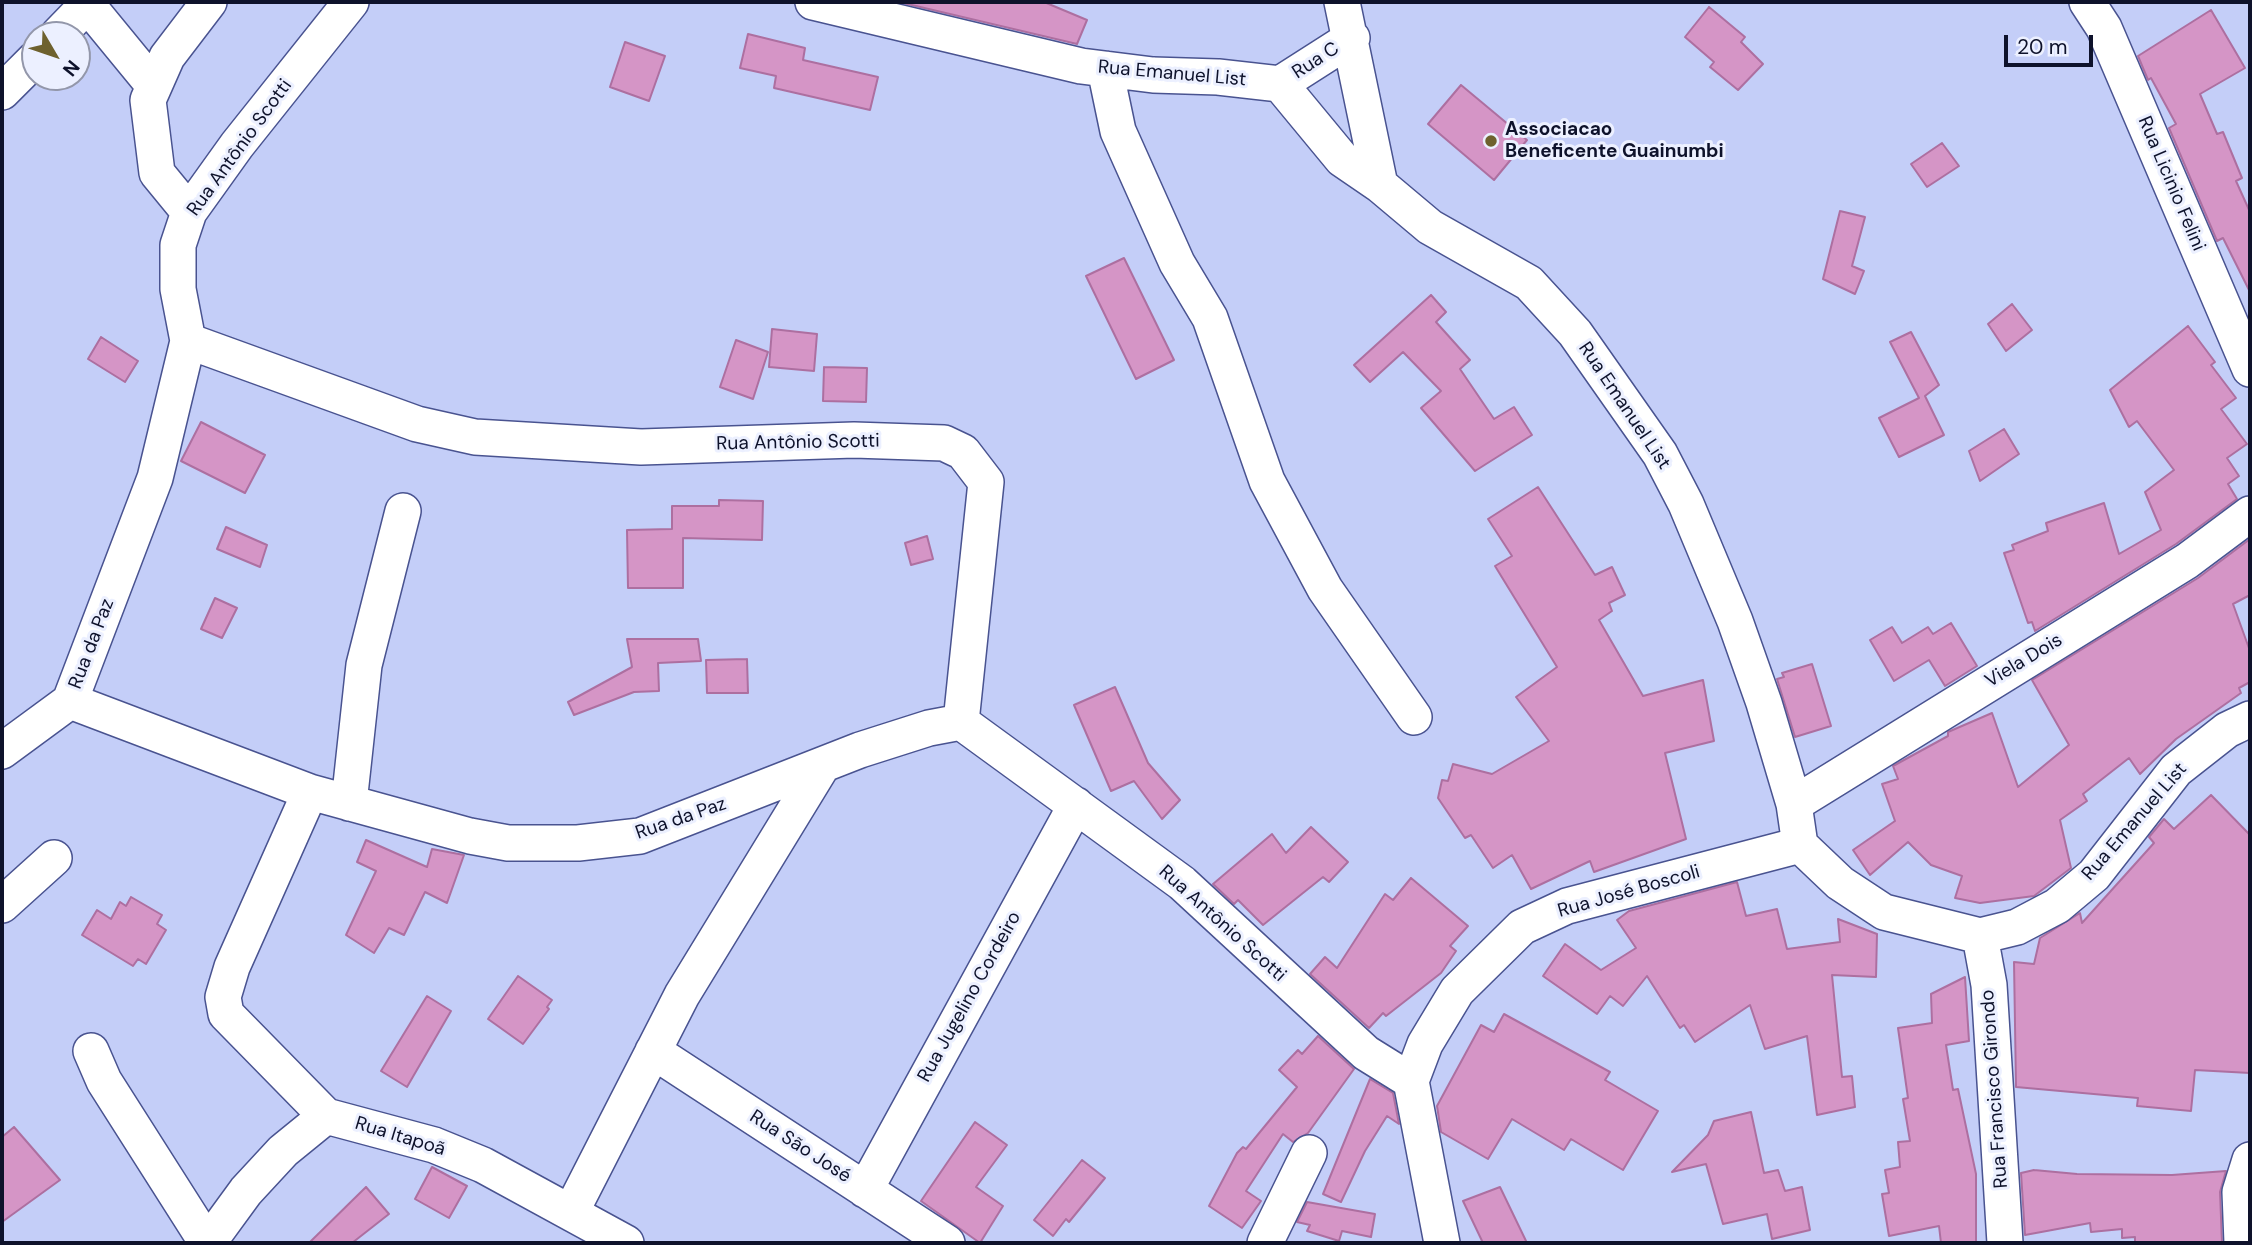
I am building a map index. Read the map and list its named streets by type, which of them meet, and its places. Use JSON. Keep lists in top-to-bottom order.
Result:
{
  "streets": {
    "street": [
      "Rua C",
      "Rua Emanuel List",
      "Rua Antônio Scotti",
      "Rua Licinio Felini",
      "Rua da Paz",
      "Viela Dois",
      "Rua José Boscoli",
      "Rua Jugelino Cordeiro",
      "Rua Francisco Girondo",
      "Rua Itapoã",
      "Rua São José"
    ]
  },
  "crossings": [
    ["Rua C", "Rua Emanuel List"],
    ["Rua Emanuel List", "Viela Dois"],
    ["Rua Emanuel List", "Rua José Boscoli"],
    ["Rua Emanuel List", "Rua Francisco Girondo"],
    ["Rua Antônio Scotti", "Rua da Paz"],
    ["Rua Antônio Scotti", "Rua José Boscoli"],
    ["Rua Antônio Scotti", "Rua Jugelino Cordeiro"],
    ["Rua Jugelino Cordeiro", "Rua São José"]
  ],
  "places": ["Associacao Beneficente Guainumbi"],
  "scale_bar": "20 m",
  "north": "bottom right"
}
